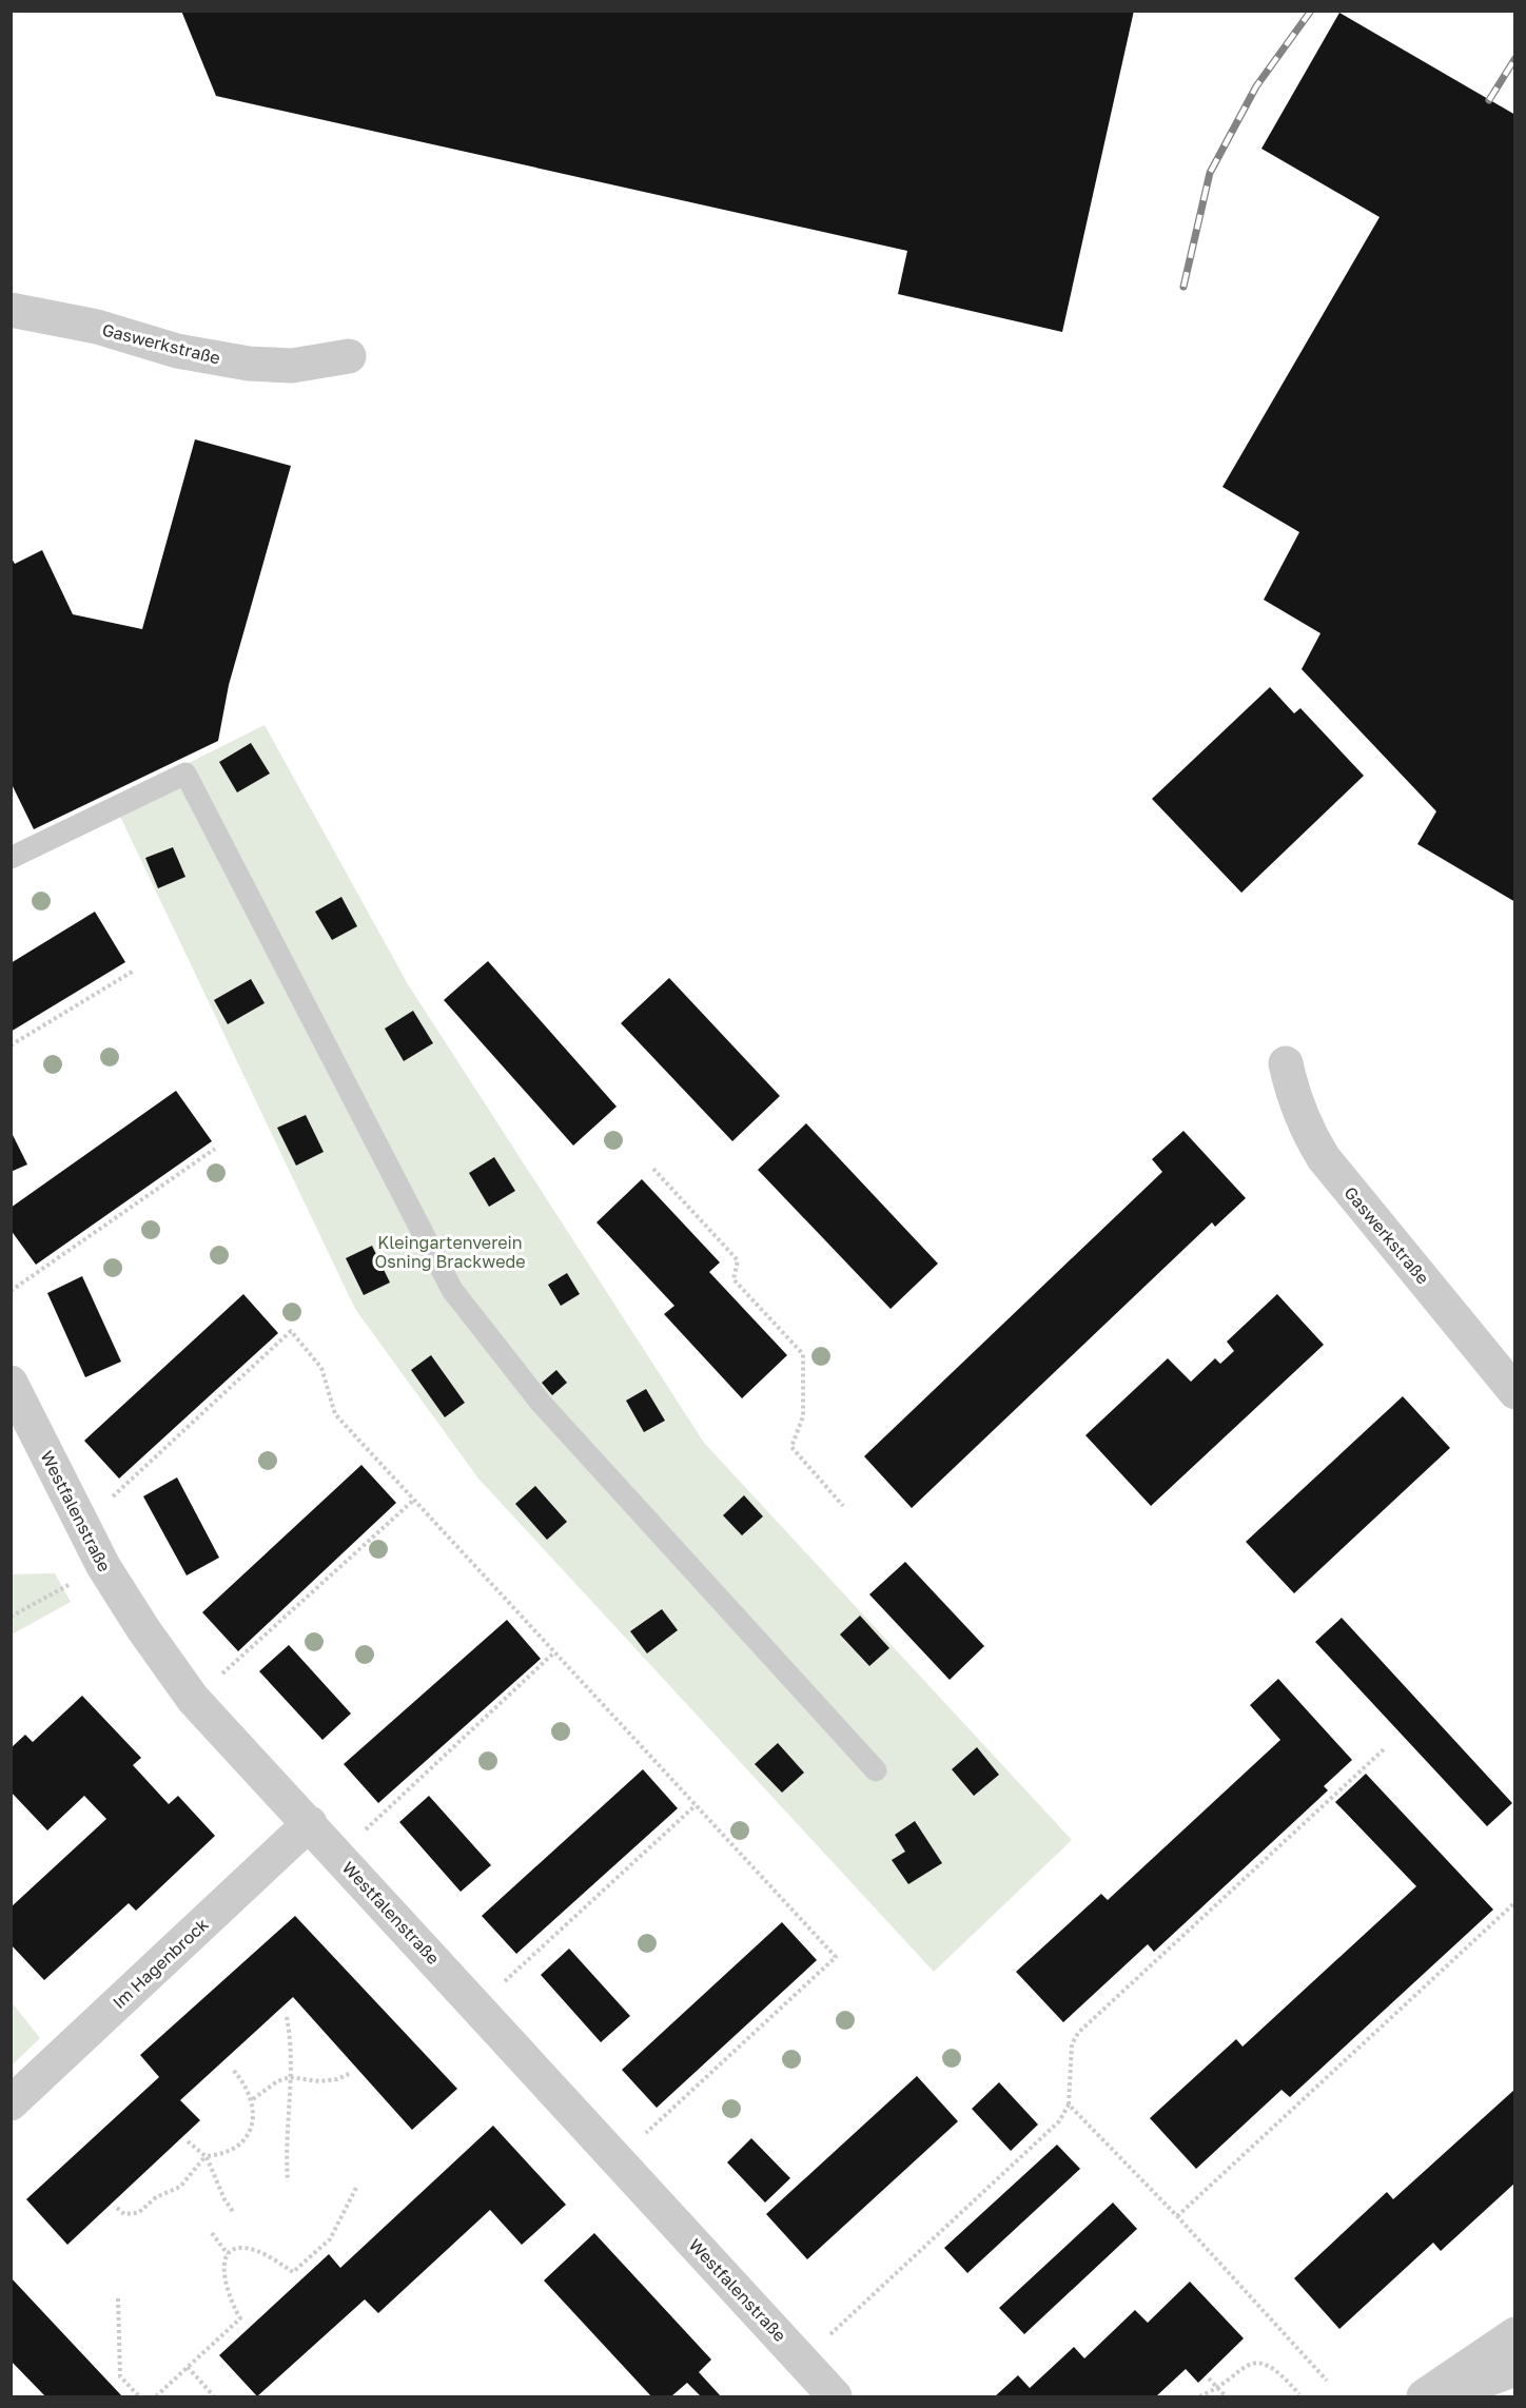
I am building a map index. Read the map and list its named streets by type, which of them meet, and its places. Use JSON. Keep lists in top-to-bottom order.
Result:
{
  "streets": {
    "street": ["Gaswerkstraße", "Westfalenstraße", "Im Hagenbrock"]
  },
  "crossings": [
    ["Westfalenstraße", "Im Hagenbrock"]
  ],
  "parks": ["Kleingartenverein Osning Brackwede"]
}
